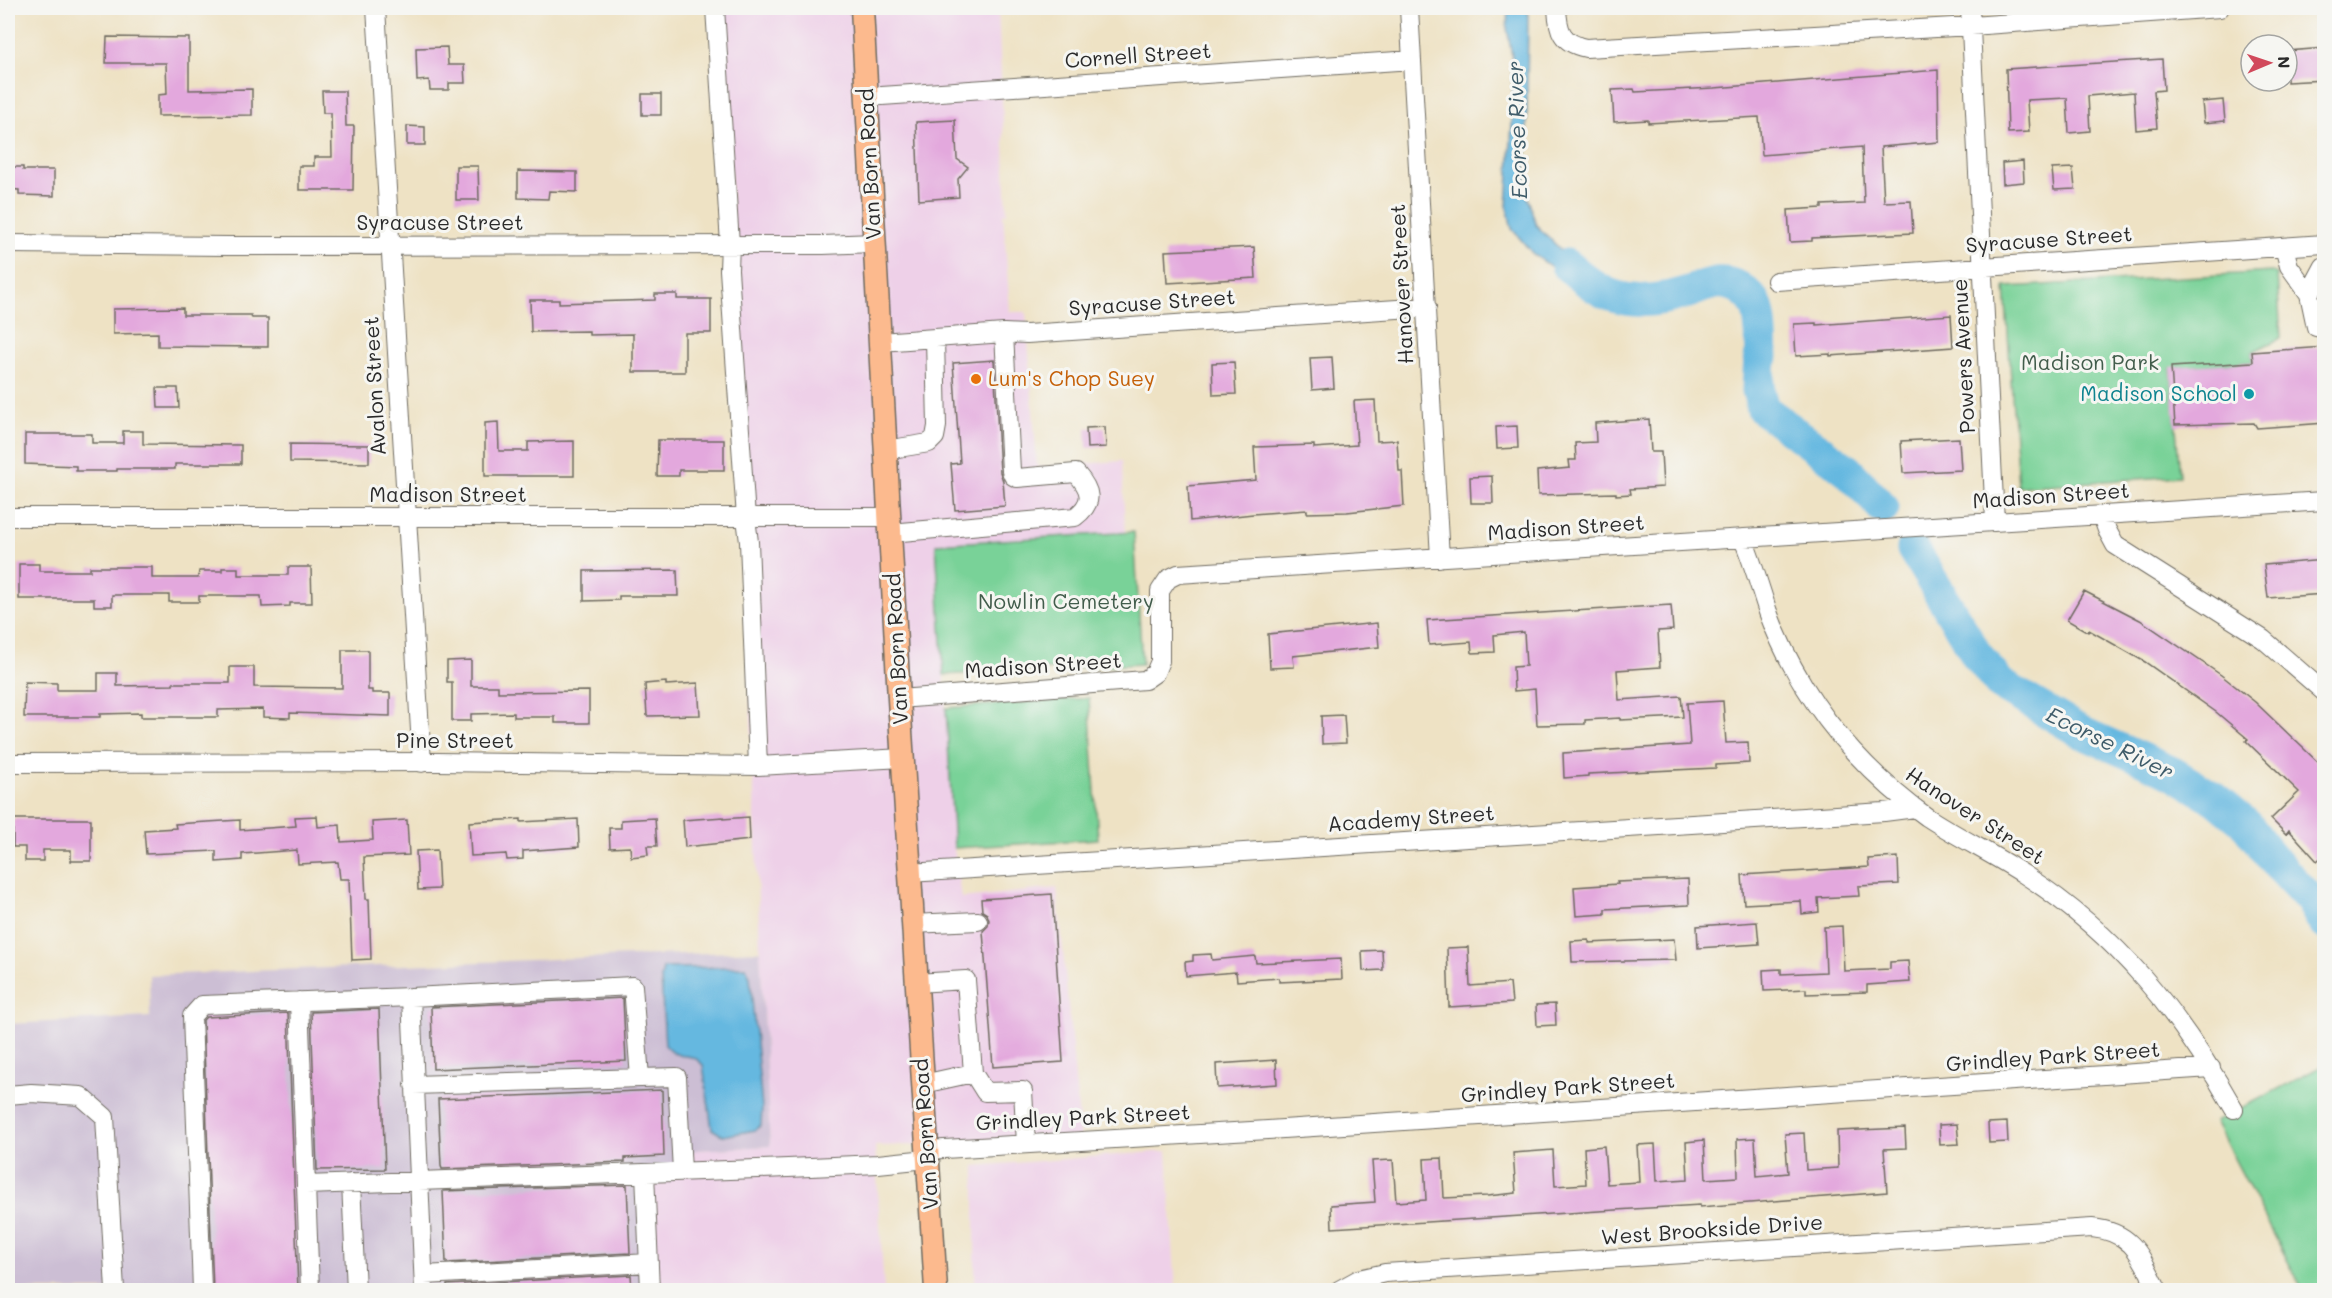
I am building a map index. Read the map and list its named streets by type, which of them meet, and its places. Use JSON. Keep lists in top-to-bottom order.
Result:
{
  "streets": {
    "main road": ["Van Born Road"],
    "street": [
      "Cornell Street",
      "Syracuse Street",
      "Hanover Street",
      "Powers Avenue",
      "Avalon Street",
      "Madison Street",
      "Pine Street",
      "Academy Street",
      "Grindley Park Street",
      "West Brookside Drive"
    ]
  },
  "crossings": [
    ["Cornell Street", "Van Born Road"],
    ["Cornell Street", "Hanover Street"],
    ["Van Born Road", "Syracuse Street"],
    ["Van Born Road", "Madison Street"],
    ["Van Born Road", "Pine Street"],
    ["Van Born Road", "Academy Street"],
    ["Van Born Road", "Grindley Park Street"],
    ["Syracuse Street", "Hanover Street"],
    ["Syracuse Street", "Powers Avenue"],
    ["Syracuse Street", "Avalon Street"],
    ["Syracuse Street", "Madison Street"],
    ["Hanover Street", "Madison Street"],
    ["Hanover Street", "Academy Street"],
    ["Hanover Street", "Grindley Park Street"],
    ["Powers Avenue", "Madison Street"],
    ["Avalon Street", "Madison Street"],
    ["Avalon Street", "Pine Street"]
  ],
  "water": ["Ecorse River"],
  "parks": ["Madison Park", "Nowlin Cemetery"],
  "places": ["Lum's Chop Suey", "Madison School"],
  "north": "right"
}
